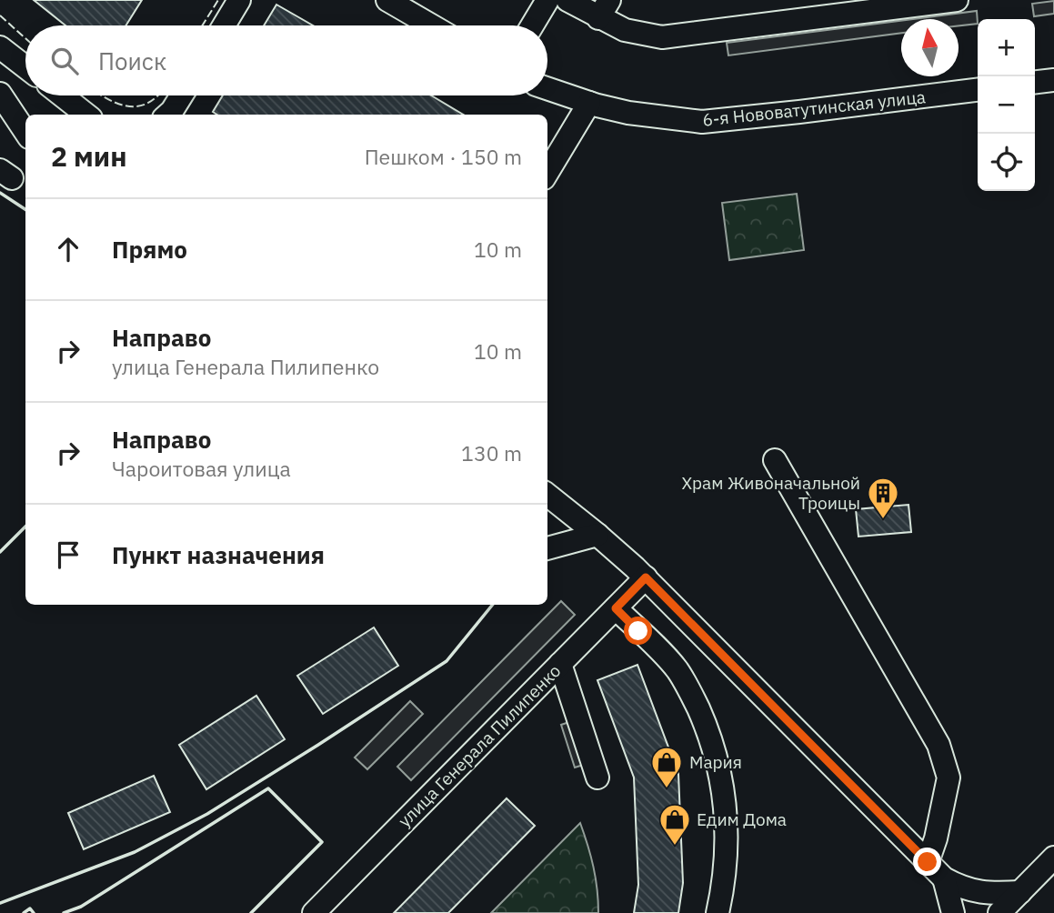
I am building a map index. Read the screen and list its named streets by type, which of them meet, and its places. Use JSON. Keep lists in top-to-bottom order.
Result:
{
  "streets": {
    "street": ["6-я Нововатутинская улица", "улица Генерала Пилипенко"]
  },
  "places": {
    "building": ["Храм Живоначальной Троицы"],
    "shop": ["Мария", "Едим Дома"]
  },
  "north": "top",
  "page": {
    "map_buttons": ["+", "−"],
    "search": "Поиск",
    "heading": ["2 мин", "Пешком · 150 m"],
    "list": [
      ["Прямо", "10 m"],
      ["Направо", "улица Генерала Пилипенко", "10 m"],
      ["Направо", "Чароитовая улица", "130 m"],
      "Пункт назначения"
    ]
  }
}
